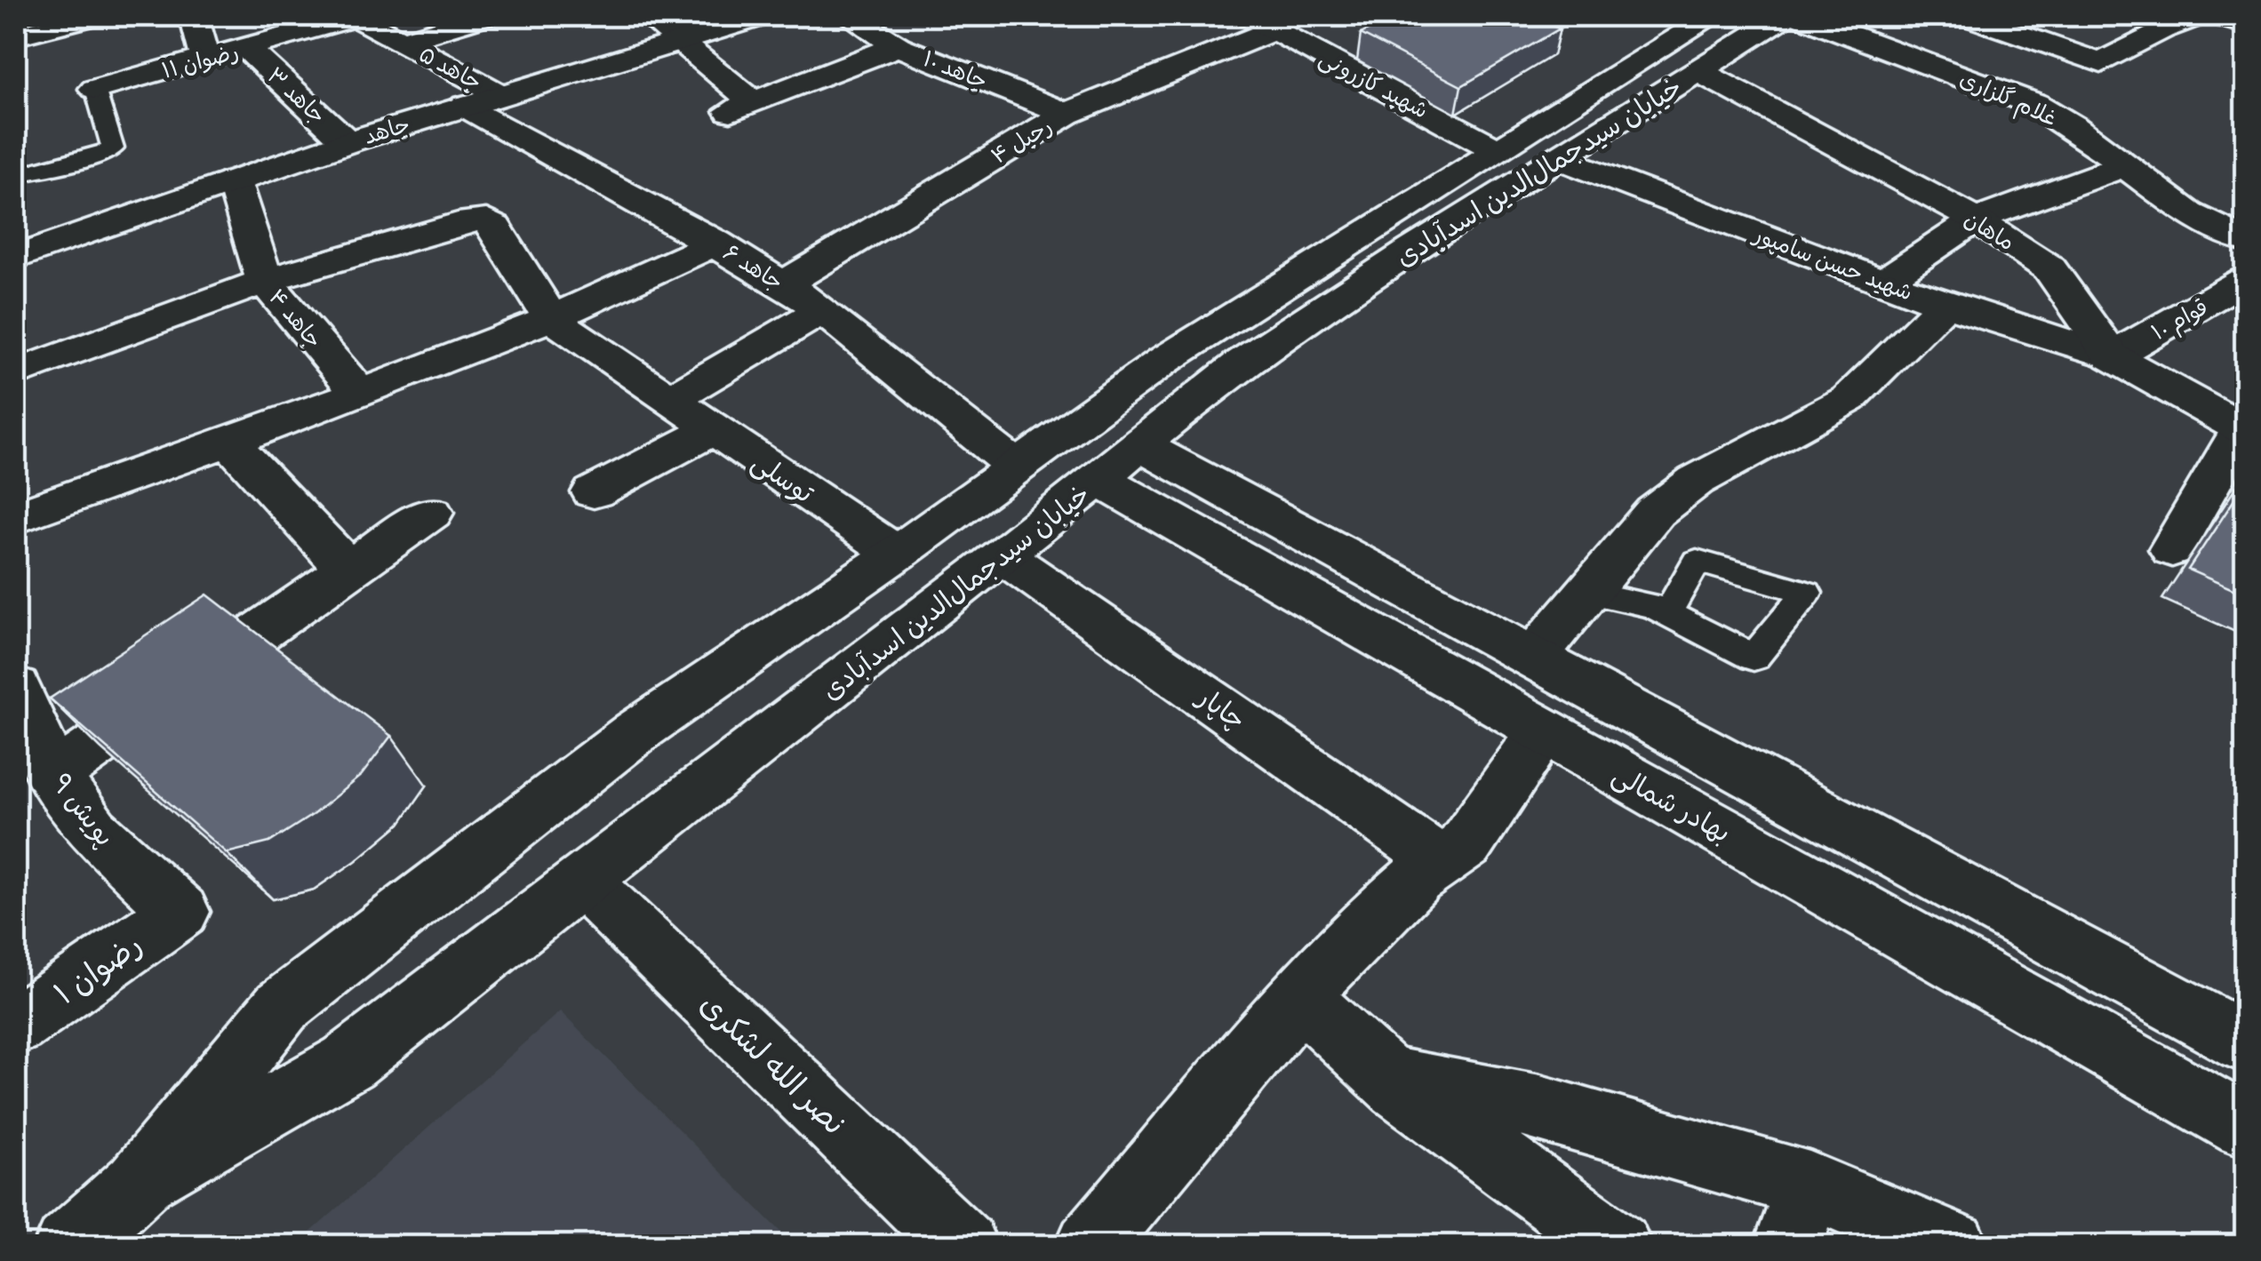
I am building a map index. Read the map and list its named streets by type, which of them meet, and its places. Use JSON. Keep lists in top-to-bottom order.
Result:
{
  "streets": {
    "street": [
      "رضوان ۱۱",
      "جاهد ۵",
      "جاهد ۱۰",
      "شهید کازرونی",
      "جاهد ۳",
      "غلام گلزاری",
      "جاهد",
      "رحیل ۴",
      "خیابان سیدجمال‌الدین اسدآبادی",
      "ماهان",
      "شهید حسن سامپور",
      "جاهد ۶",
      "جاهد ۴",
      "قوام ۱۰",
      "توسلی",
      "چاپار",
      "بهادر شمالی",
      "پویش ۹",
      "رضوان ۱",
      "نصر الله لشکری"
    ]
  },
  "crossings": [
    ["رضوان ۱۱", "جاهد ۵"],
    ["رضوان ۱۱", "جاهد ۳"],
    ["جاهد ۵", "جاهد"],
    ["جاهد ۵", "جاهد ۶"],
    ["جاهد ۱۰", "رحیل ۴"],
    ["شهید کازرونی", "رحیل ۴"],
    ["شهید کازرونی", "خیابان سیدجمال‌الدین اسدآبادی"],
    ["جاهد ۳", "جاهد"],
    ["جاهد", "جاهد ۶"],
    ["جاهد", "جاهد ۴"],
    ["رحیل ۴", "جاهد ۶"],
    ["خیابان سیدجمال‌الدین اسدآبادی", "ماهان"],
    ["خیابان سیدجمال‌الدین اسدآبادی", "شهید حسن سامپور"],
    ["خیابان سیدجمال‌الدین اسدآبادی", "جاهد ۶"],
    ["خیابان سیدجمال‌الدین اسدآبادی", "توسلی"],
    ["خیابان سیدجمال‌الدین اسدآبادی", "چاپار"],
    ["خیابان سیدجمال‌الدین اسدآبادی", "بهادر شمالی"],
    ["خیابان سیدجمال‌الدین اسدآبادی", "نصر الله لشکری"],
    ["ماهان", "شهید حسن سامپور"],
    ["ماهان", "قوام ۱۰"],
    ["شهید حسن سامپور", "قوام ۱۰"],
    ["پویش ۹", "رضوان ۱"]
  ]
}
